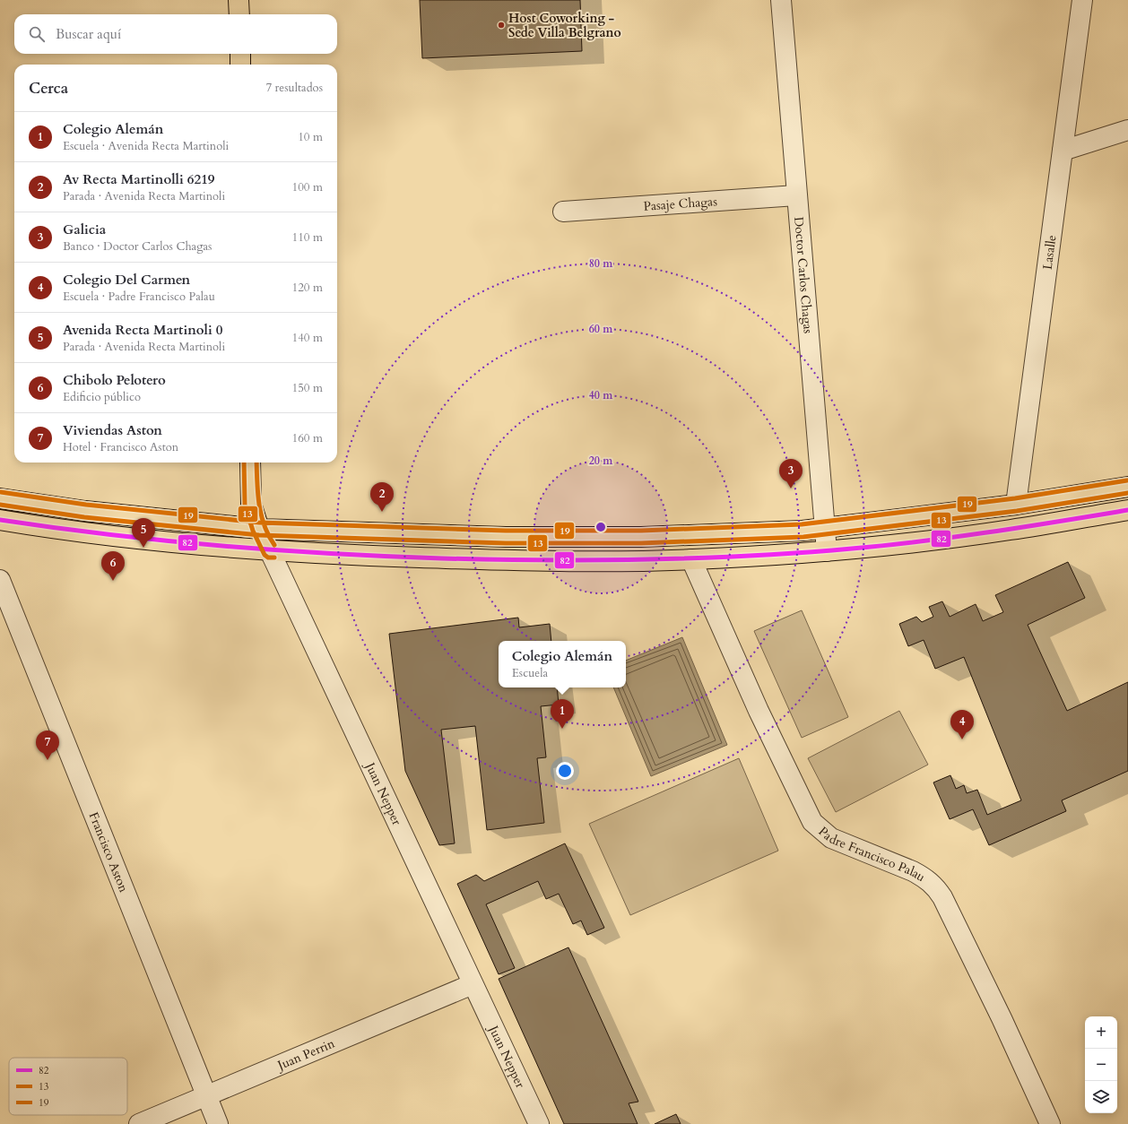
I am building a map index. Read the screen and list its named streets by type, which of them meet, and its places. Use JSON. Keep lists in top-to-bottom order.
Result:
{
  "streets": {
    "main road": ["Juan Nepper"],
    "street": [
      "Pasaje Chagas",
      "Lasalle",
      "Doctor Carlos Chagas",
      "Francisco Aston",
      "Padre Francisco Palau",
      "Juan Perrin"
    ]
  },
  "crossings": [
    ["Pasaje Chagas", "Doctor Carlos Chagas"],
    ["Juan Nepper", "Juan Perrin"],
    ["Francisco Aston", "Juan Perrin"]
  ],
  "places": ["Host Coworking - Sede Villa Belgrano"],
  "lines": ["transit line 13", "transit line 19", "transit line 82"],
  "legend": ["82", "13", "19"],
  "page": {
    "search": "Buscar aquí",
    "heading": ["Cerca", "7 resultados"],
    "list": [
      {
        "mark": "1",
        "name": "Colegio Alemán",
        "note": "Escuela · Avenida Recta Martinoli",
        "value": "10 m"
      },
      {
        "mark": "2",
        "name": "Av Recta Martinolli 6219",
        "note": "Parada · Avenida Recta Martinoli",
        "value": "100 m"
      },
      {
        "mark": "3",
        "name": "Galicia",
        "note": "Banco · Doctor Carlos Chagas",
        "value": "110 m"
      },
      {
        "mark": "4",
        "name": "Colegio Del Carmen",
        "note": "Escuela · Padre Francisco Palau",
        "value": "120 m"
      },
      {
        "mark": "5",
        "name": "Avenida Recta Martinoli 0",
        "note": "Parada · Avenida Recta Martinoli",
        "value": "140 m"
      },
      {
        "mark": "6",
        "name": "Chibolo Pelotero",
        "note": "Edificio público",
        "value": "150 m"
      },
      {
        "mark": "7",
        "name": "Viviendas Aston",
        "note": "Hotel · Francisco Aston",
        "value": "160 m"
      }
    ],
    "pins": [
      "3",
      "2",
      "5",
      "6",
      "1",
      "4",
      "7"
    ],
    "popup": ["Colegio Alemán", "Escuela"],
    "map_buttons": ["+", "−"]
  },
  "rings": [
    "80 m",
    "60 m",
    "40 m",
    "20 m"
  ]
}
